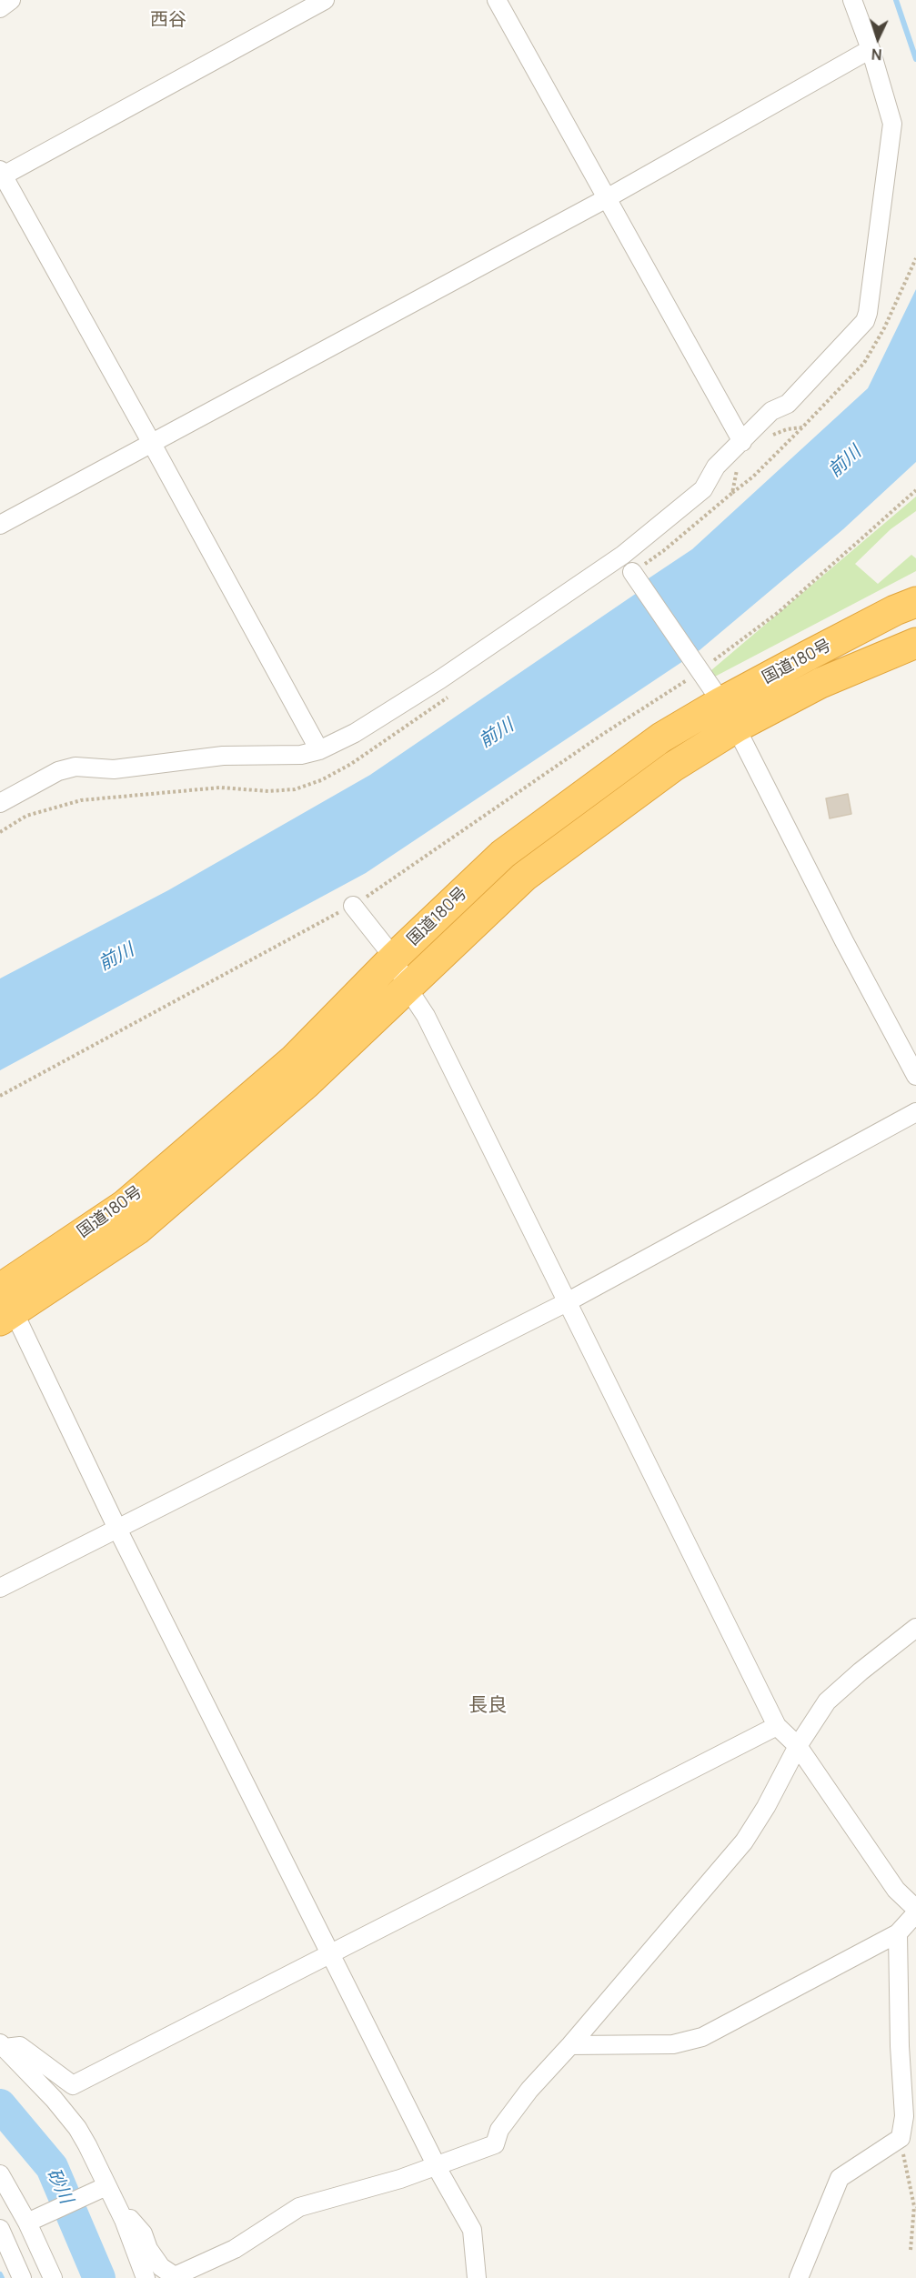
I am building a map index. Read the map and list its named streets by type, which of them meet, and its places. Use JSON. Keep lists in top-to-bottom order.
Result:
{
  "streets": {
    "highway": ["国道180号"]
  },
  "districts": ["西谷", "長良"],
  "water": ["前川", "砂川"],
  "north": "bottom"
}
